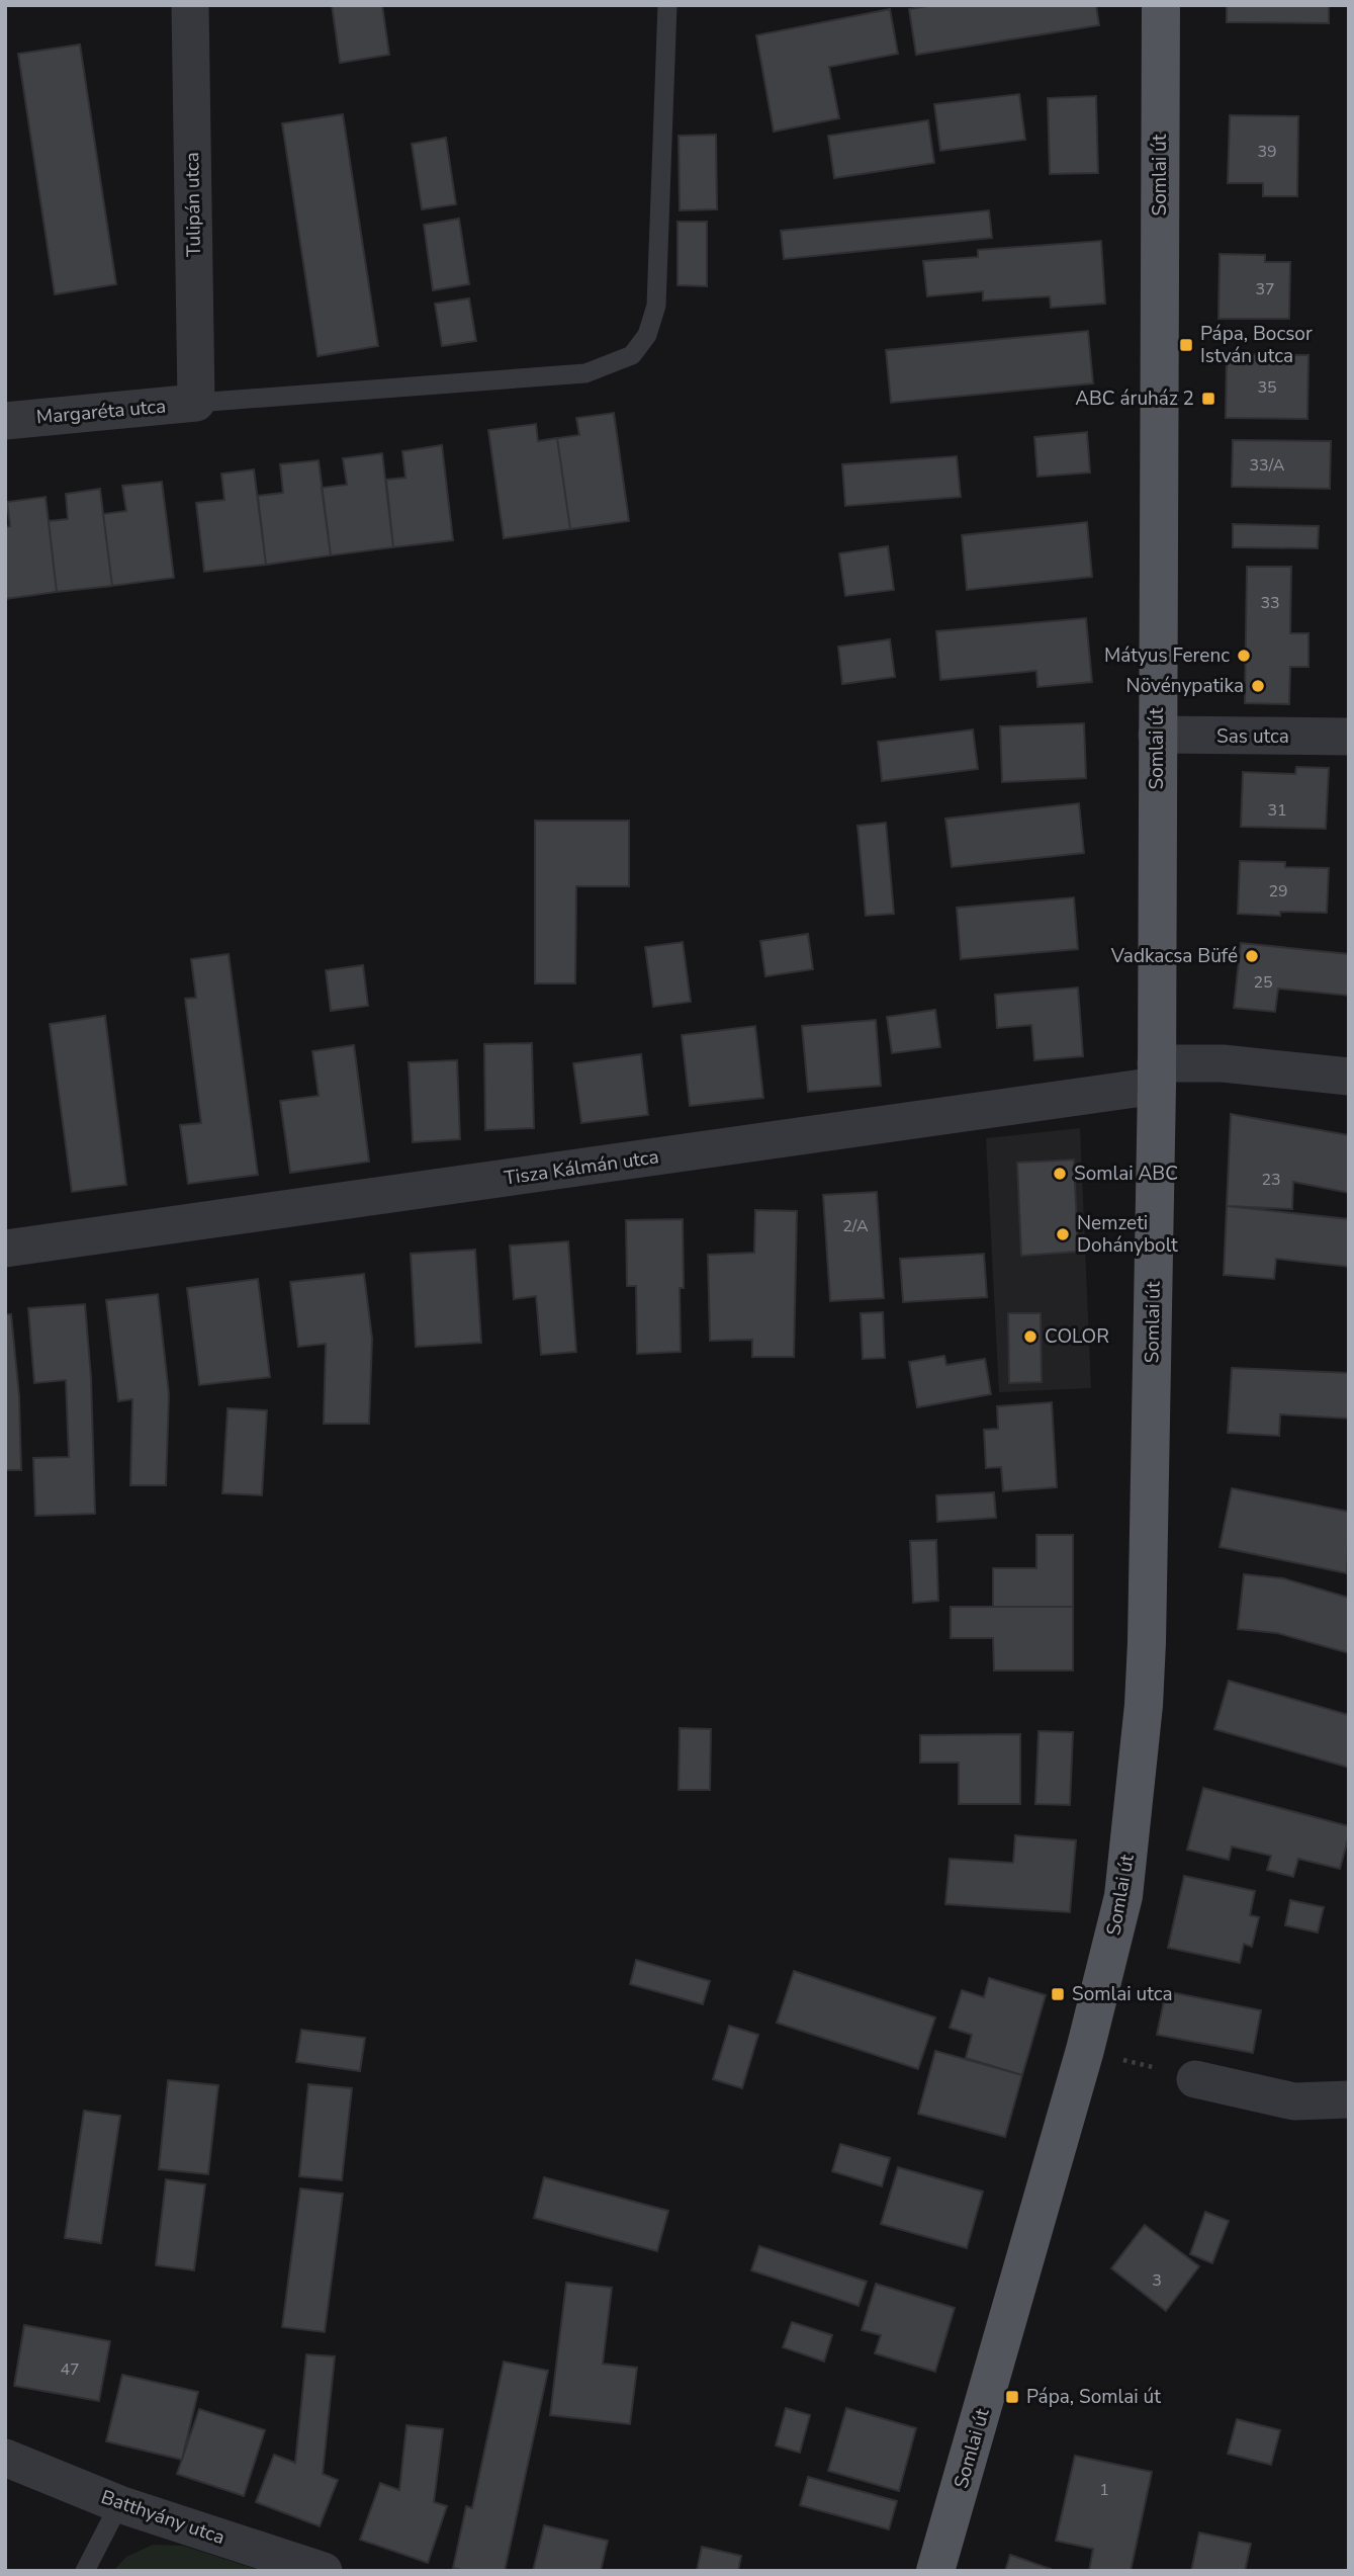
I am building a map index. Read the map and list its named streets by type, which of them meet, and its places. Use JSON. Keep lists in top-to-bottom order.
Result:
{
  "streets": {
    "main road": ["Somlai út"],
    "street": [
      "Tulipán utca",
      "Margaréta utca",
      "Sas utca",
      "Tisza Kálmán utca",
      "Batthyány utca"
    ]
  },
  "crossings": [
    ["Somlai út", "Sas utca"],
    ["Somlai út", "Tisza Kálmán utca"],
    ["Tulipán utca", "Margaréta utca"]
  ],
  "places": {
    "transit": [
      "Pápa, Bocsor István utca",
      "ABC áruház 2",
      "Somlai utca",
      "Pápa, Somlai út"
    ],
    "other": [
      "Mátyus Ferenc",
      "Növénypatika",
      "Vadkacsa Büfé",
      "Somlai ABC",
      "Nemzeti Dohánybolt",
      "COLOR"
    ]
  },
  "house_numbers": [
    "39",
    "37",
    "35",
    "33/A",
    "33",
    "31",
    "29",
    "25",
    "23",
    "2/A",
    "3",
    "47",
    "1"
  ]
}
